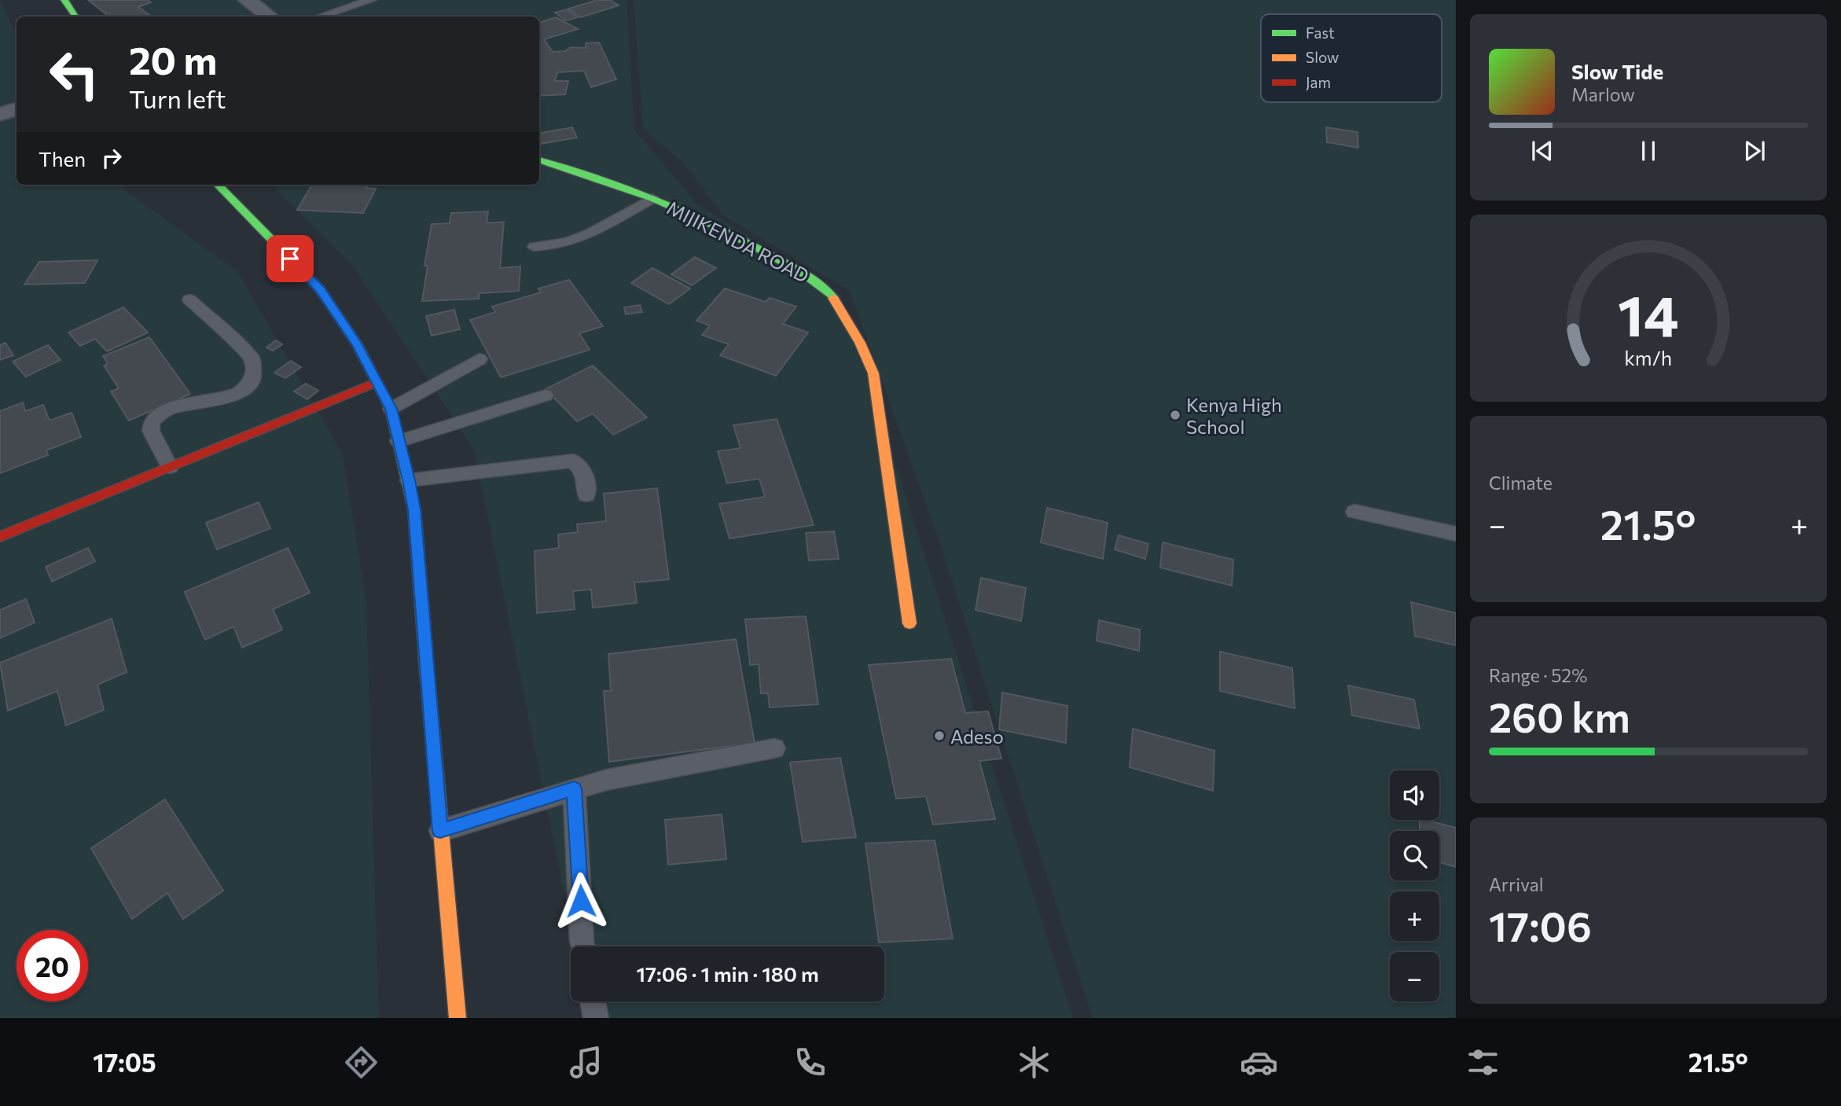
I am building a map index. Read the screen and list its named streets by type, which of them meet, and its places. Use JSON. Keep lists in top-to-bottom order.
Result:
{
  "streets": {
    "street": ["MIJIKENDA ROAD"]
  },
  "places": ["Kenya High School", "Adeso"],
  "legend": ["Fast", "Slow", "Jam"],
  "page": {
    "turn": ["20 m", "Turn left"],
    "song": ["Slow Tide", "Marlow"],
    "then": "Then",
    "tile": [
      "Climate",
      ["Range · 52%", "260 km"],
      ["Arrival", "17:06"]
    ],
    "heat": ["−", "21.5°", "+"],
    "map_buttons": ["+", "−"],
    "limit": "20",
    "trip": "17:06 · 1 min · 180 m",
    "tabs": ["17:05", "21.5°"],
    "gauge": ["14", "km/h"]
  }
}
